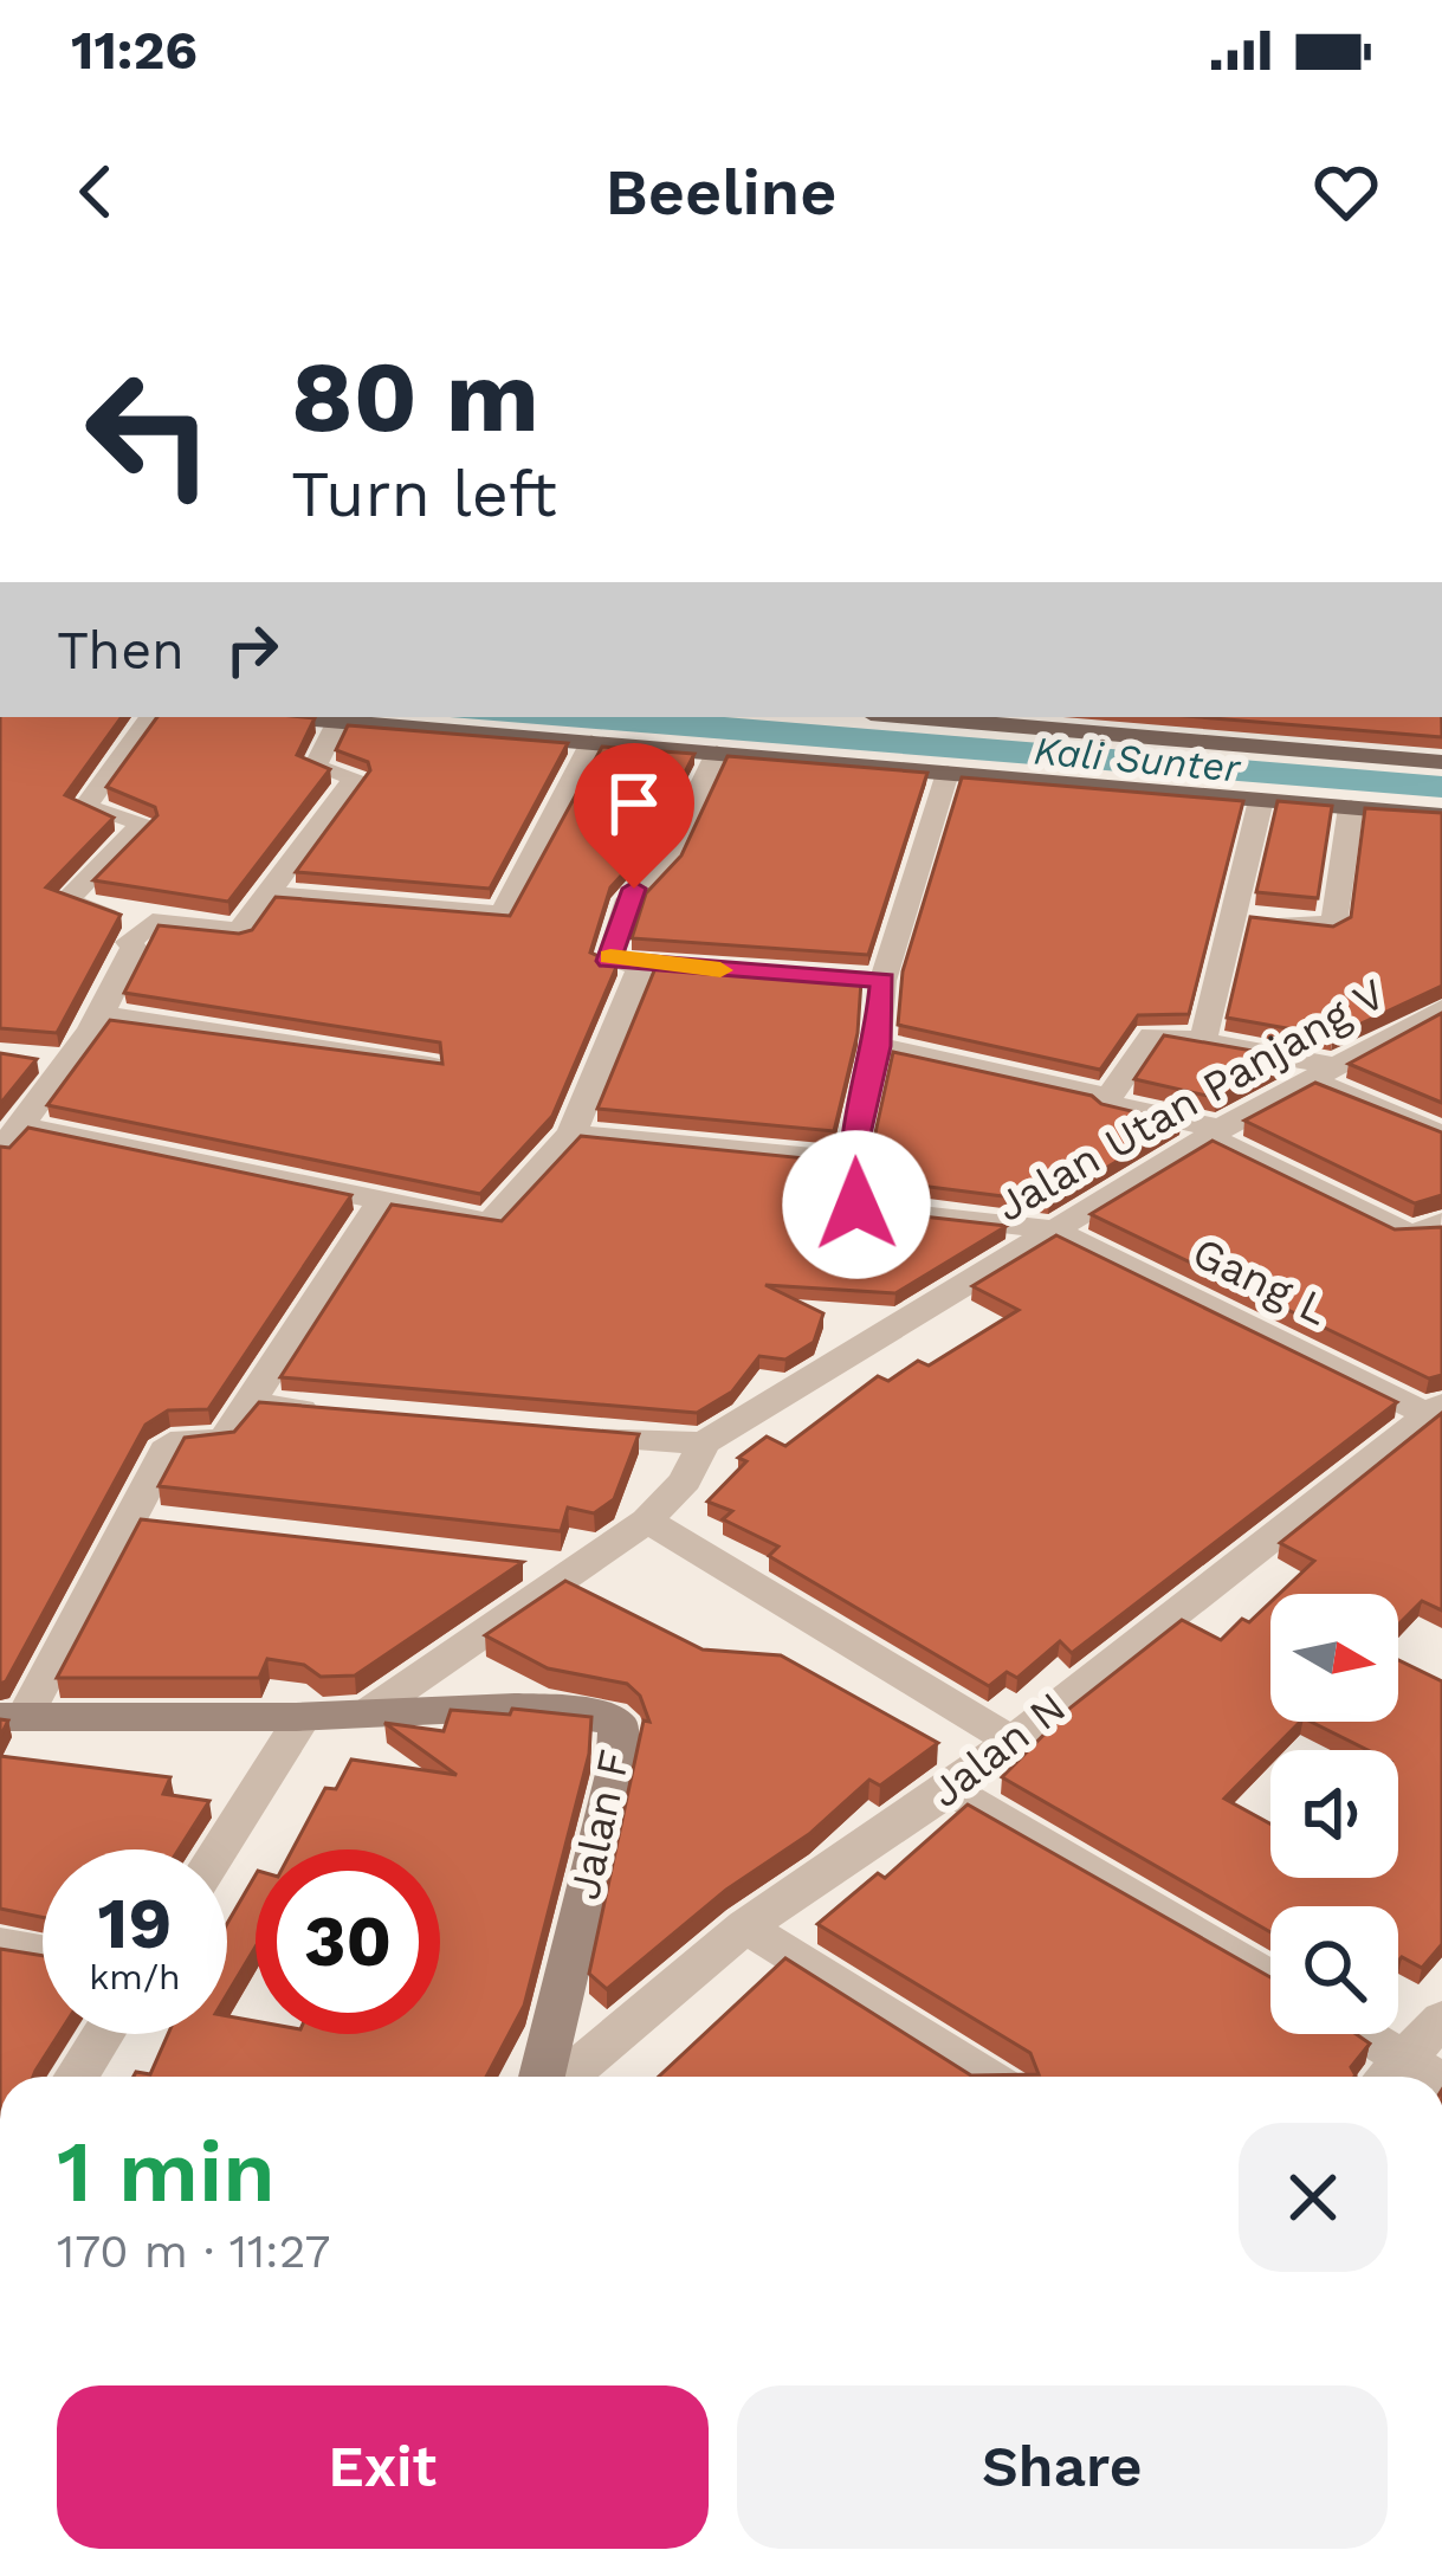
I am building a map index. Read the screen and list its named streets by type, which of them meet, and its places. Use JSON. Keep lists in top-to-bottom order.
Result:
{
  "streets": {
    "street": [
      "Jalan Utan Panjang V",
      "Gang L",
      "Jalan N",
      "Jalan F"
    ]
  },
  "crossings": [
    ["Jalan Utan Panjang V", "Gang L"],
    ["Jalan Utan Panjang V", "Jalan F"],
    ["Gang L", "Jalan N"]
  ],
  "water": ["Kali Sunter"],
  "north": "right",
  "page": {
    "status": "11:26",
    "header": "Beeline",
    "turn": ["80 m", "Turn left"],
    "then": "Then",
    "speed": "19 km/h",
    "limit": "30",
    "heading": ["1 min", "170 m · 11:27"],
    "buttons": ["Exit", "Share"]
  }
}
